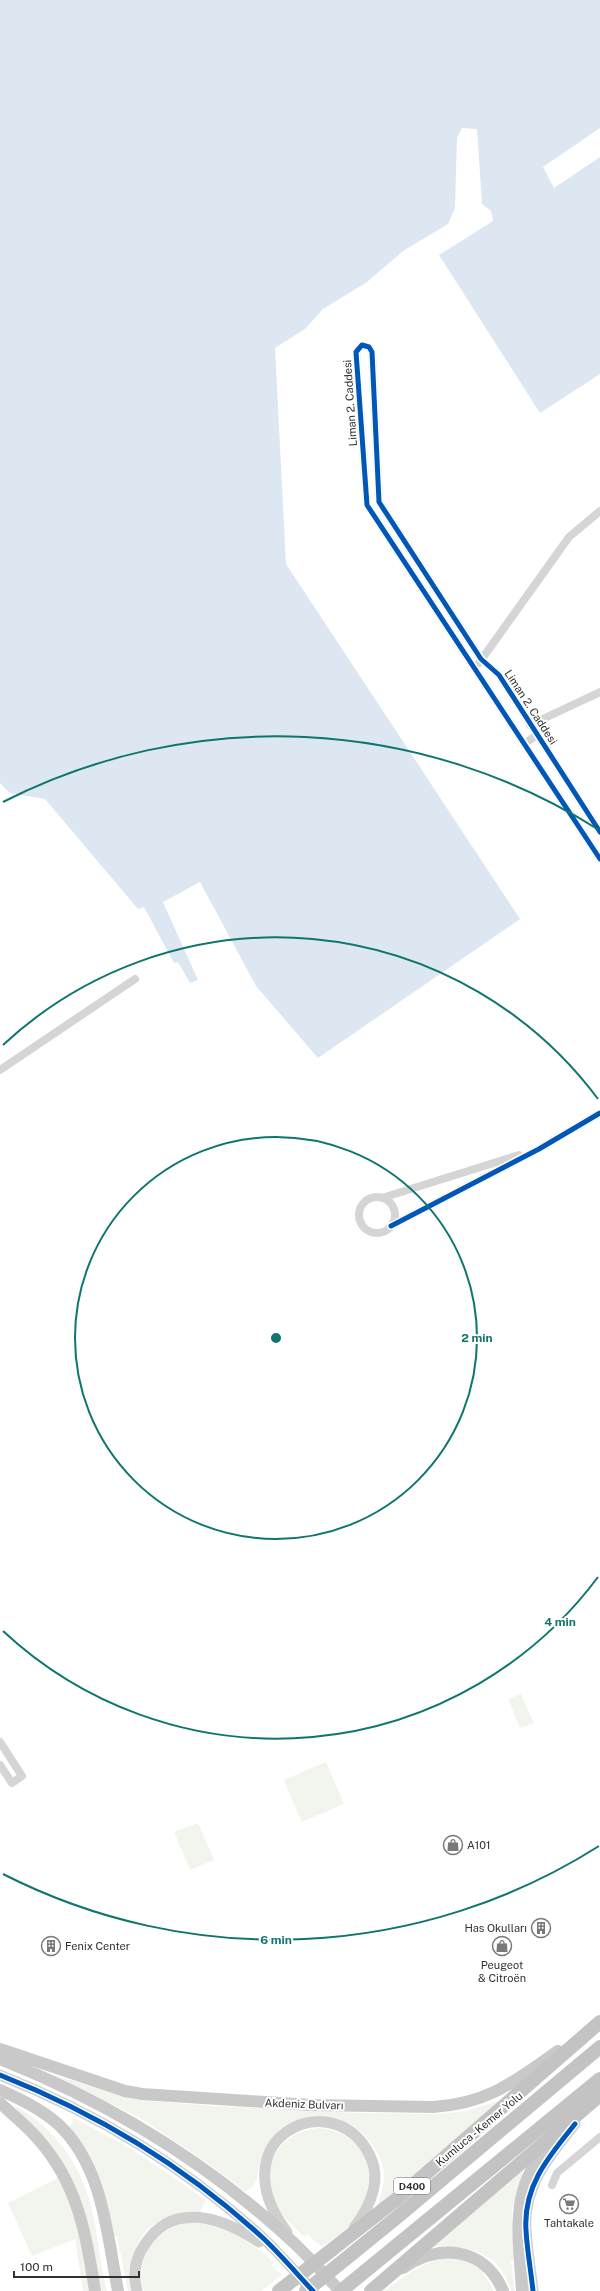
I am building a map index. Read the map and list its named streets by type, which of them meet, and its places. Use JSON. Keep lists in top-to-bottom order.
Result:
{
  "streets": {
    "highway": ["Kumluca - Kemer Yolu", "D400"],
    "main road": ["Akdeniz Bulvarı"],
    "street": ["Liman 2. Caddesi"]
  },
  "crossings": [
    ["Akdeniz Bulvarı", "Kumluca - Kemer Yolu"]
  ],
  "places": {
    "shop": ["A101", "Peugeot & Citroën"],
    "building": ["Has Okulları", "Fenix Center"],
    "supermarket": ["Tahtakale"]
  },
  "scale_bar": "100 m",
  "rings": ["2 min", "4 min", "6 min"]
}
